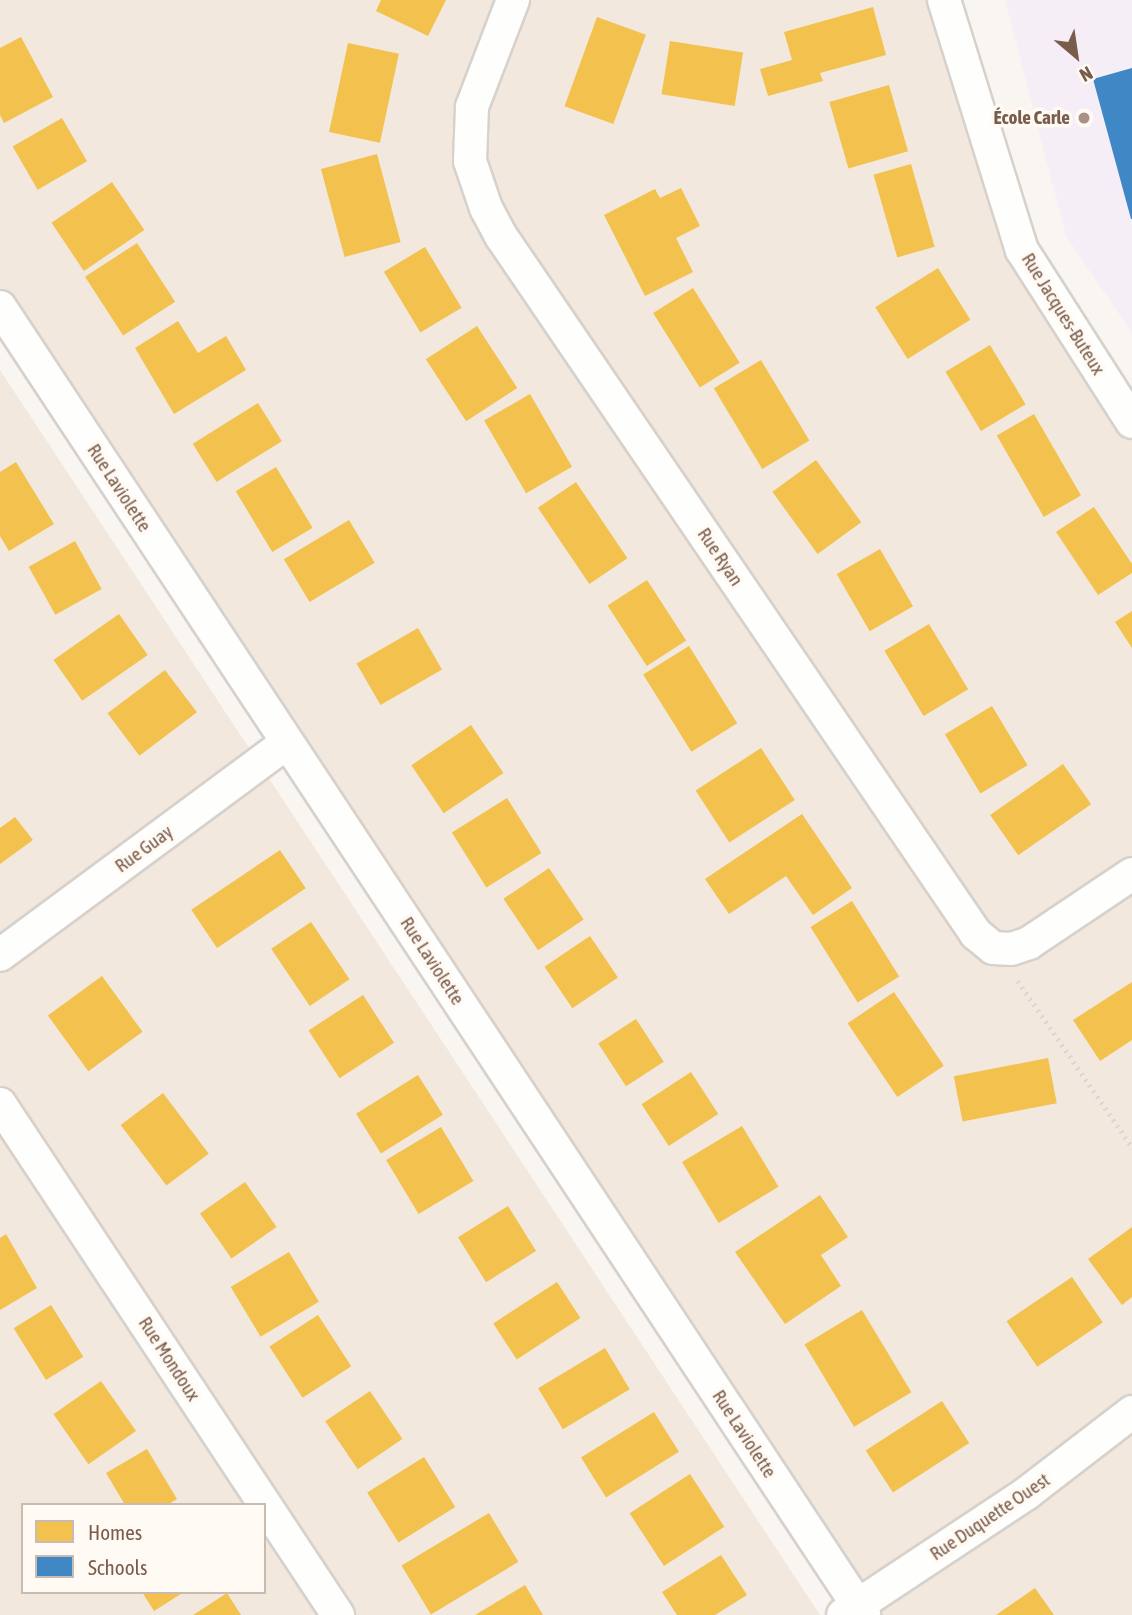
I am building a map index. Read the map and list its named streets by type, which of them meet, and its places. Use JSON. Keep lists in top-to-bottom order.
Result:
{
  "streets": {
    "street": [
      "Rue Jacques-Buteux",
      "Rue Laviolette",
      "Rue Ryan",
      "Rue Guay",
      "Rue Mondoux",
      "Rue Duquette Ouest"
    ]
  },
  "crossings": [
    ["Rue Laviolette", "Rue Guay"],
    ["Rue Laviolette", "Rue Duquette Ouest"]
  ],
  "places": ["École Carle"],
  "legend": ["Homes", "Schools"],
  "north": "bottom right"
}
